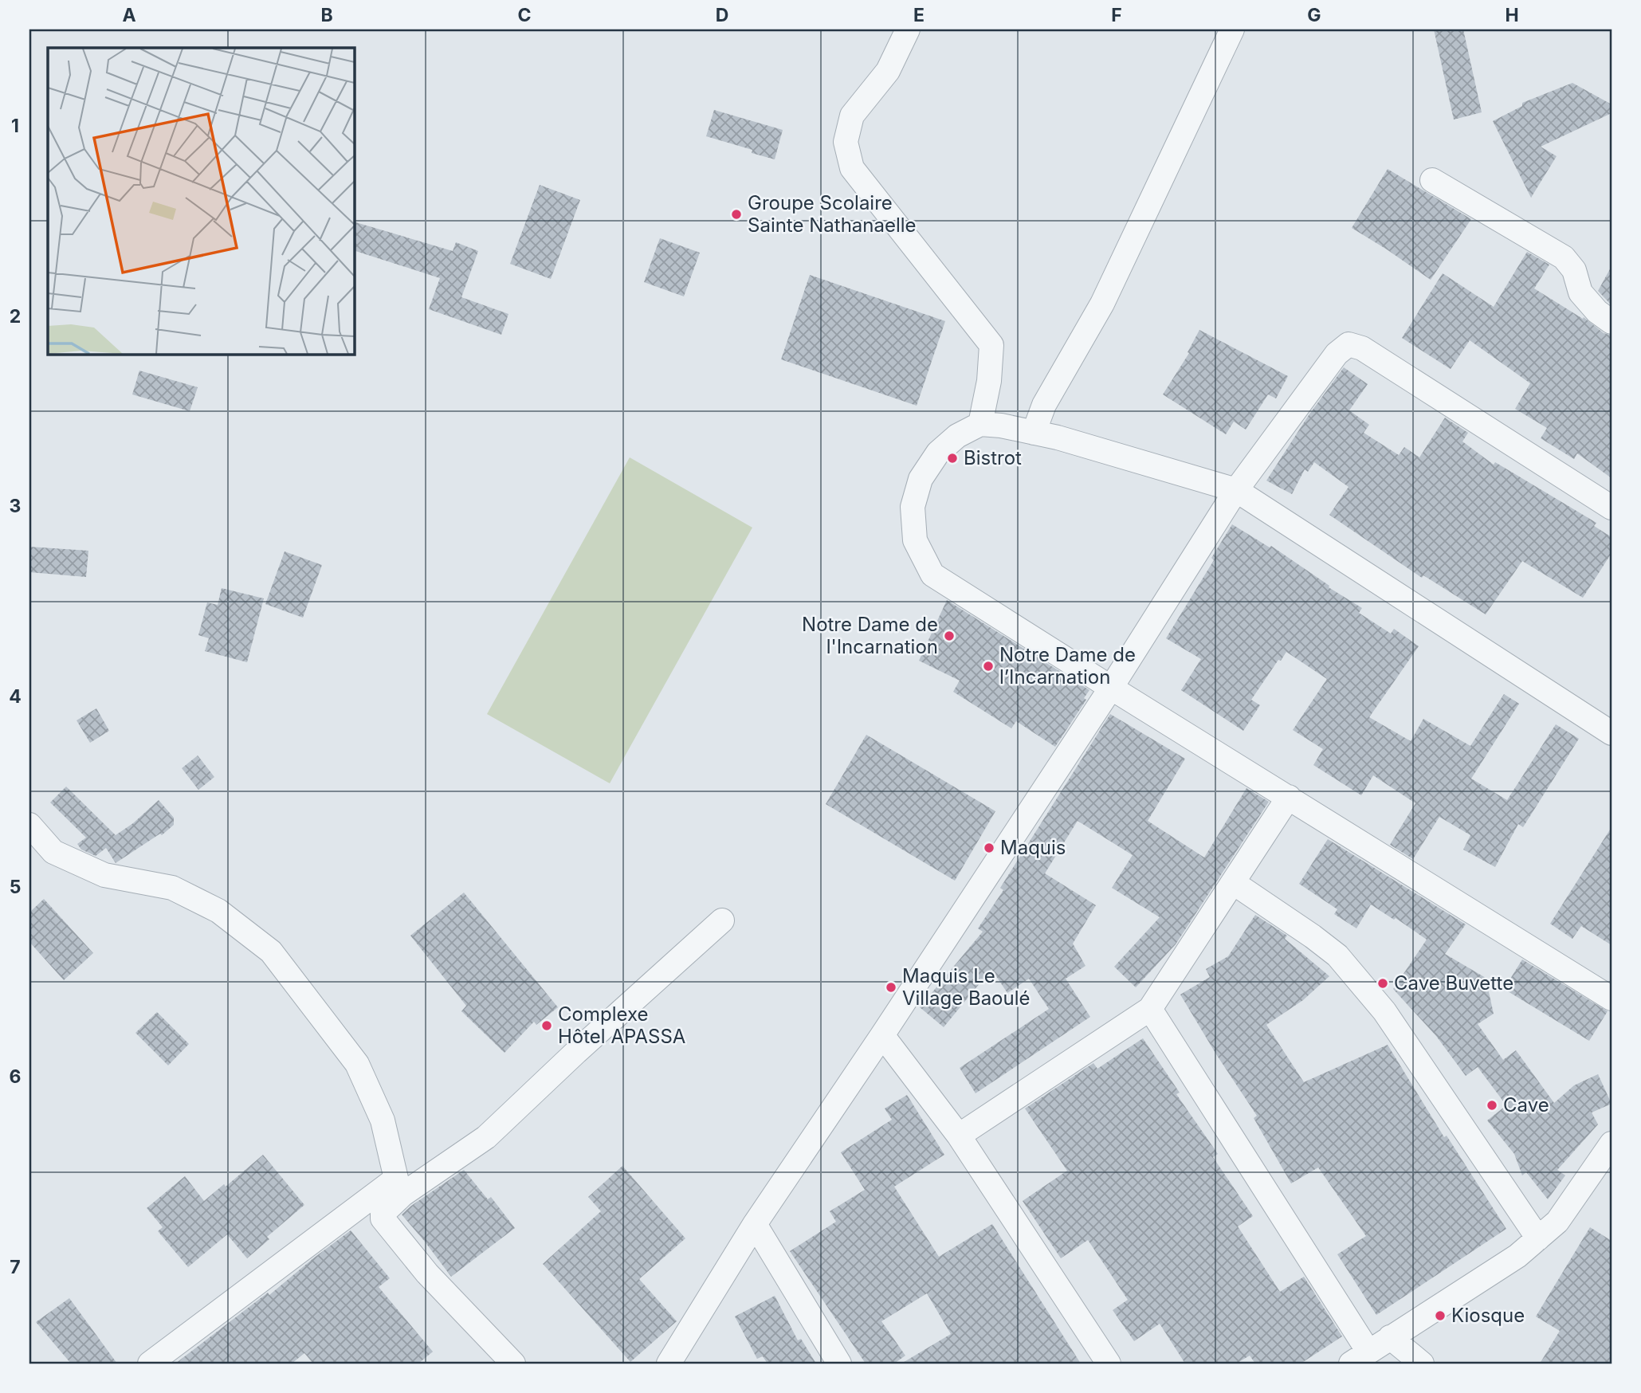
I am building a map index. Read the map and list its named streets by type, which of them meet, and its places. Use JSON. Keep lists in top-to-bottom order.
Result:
{
  "places": [
    "Groupe Scolaire Sainte Nathanaelle",
    "Bistrot",
    "Notre Dame de l'Incarnation",
    "Notre Dame de l’Incarnation",
    "Maquis",
    "Cave Buvette",
    "Maquis Le Village Baoulé",
    "Complexe Hôtel APASSA",
    "Cave",
    "Kiosque"
  ],
  "grid": {
    "columns": [
      "A",
      "B",
      "C",
      "D",
      "E",
      "F",
      "G",
      "H"
    ],
    "rows": [
      "1",
      "2",
      "3",
      "4",
      "5",
      "6",
      "7"
    ]
  }
}
